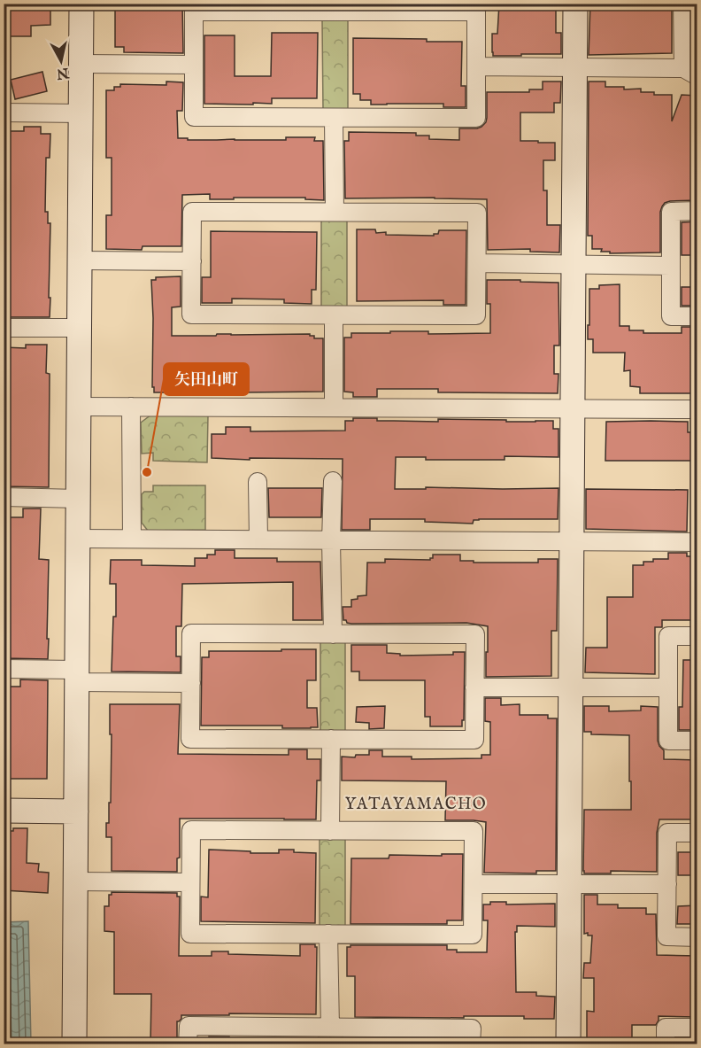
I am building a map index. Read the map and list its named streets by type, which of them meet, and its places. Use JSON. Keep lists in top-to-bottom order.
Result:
{
  "districts": ["YATAYAMACHO"],
  "places": ["矢田山町"],
  "north": "bottom"
}
